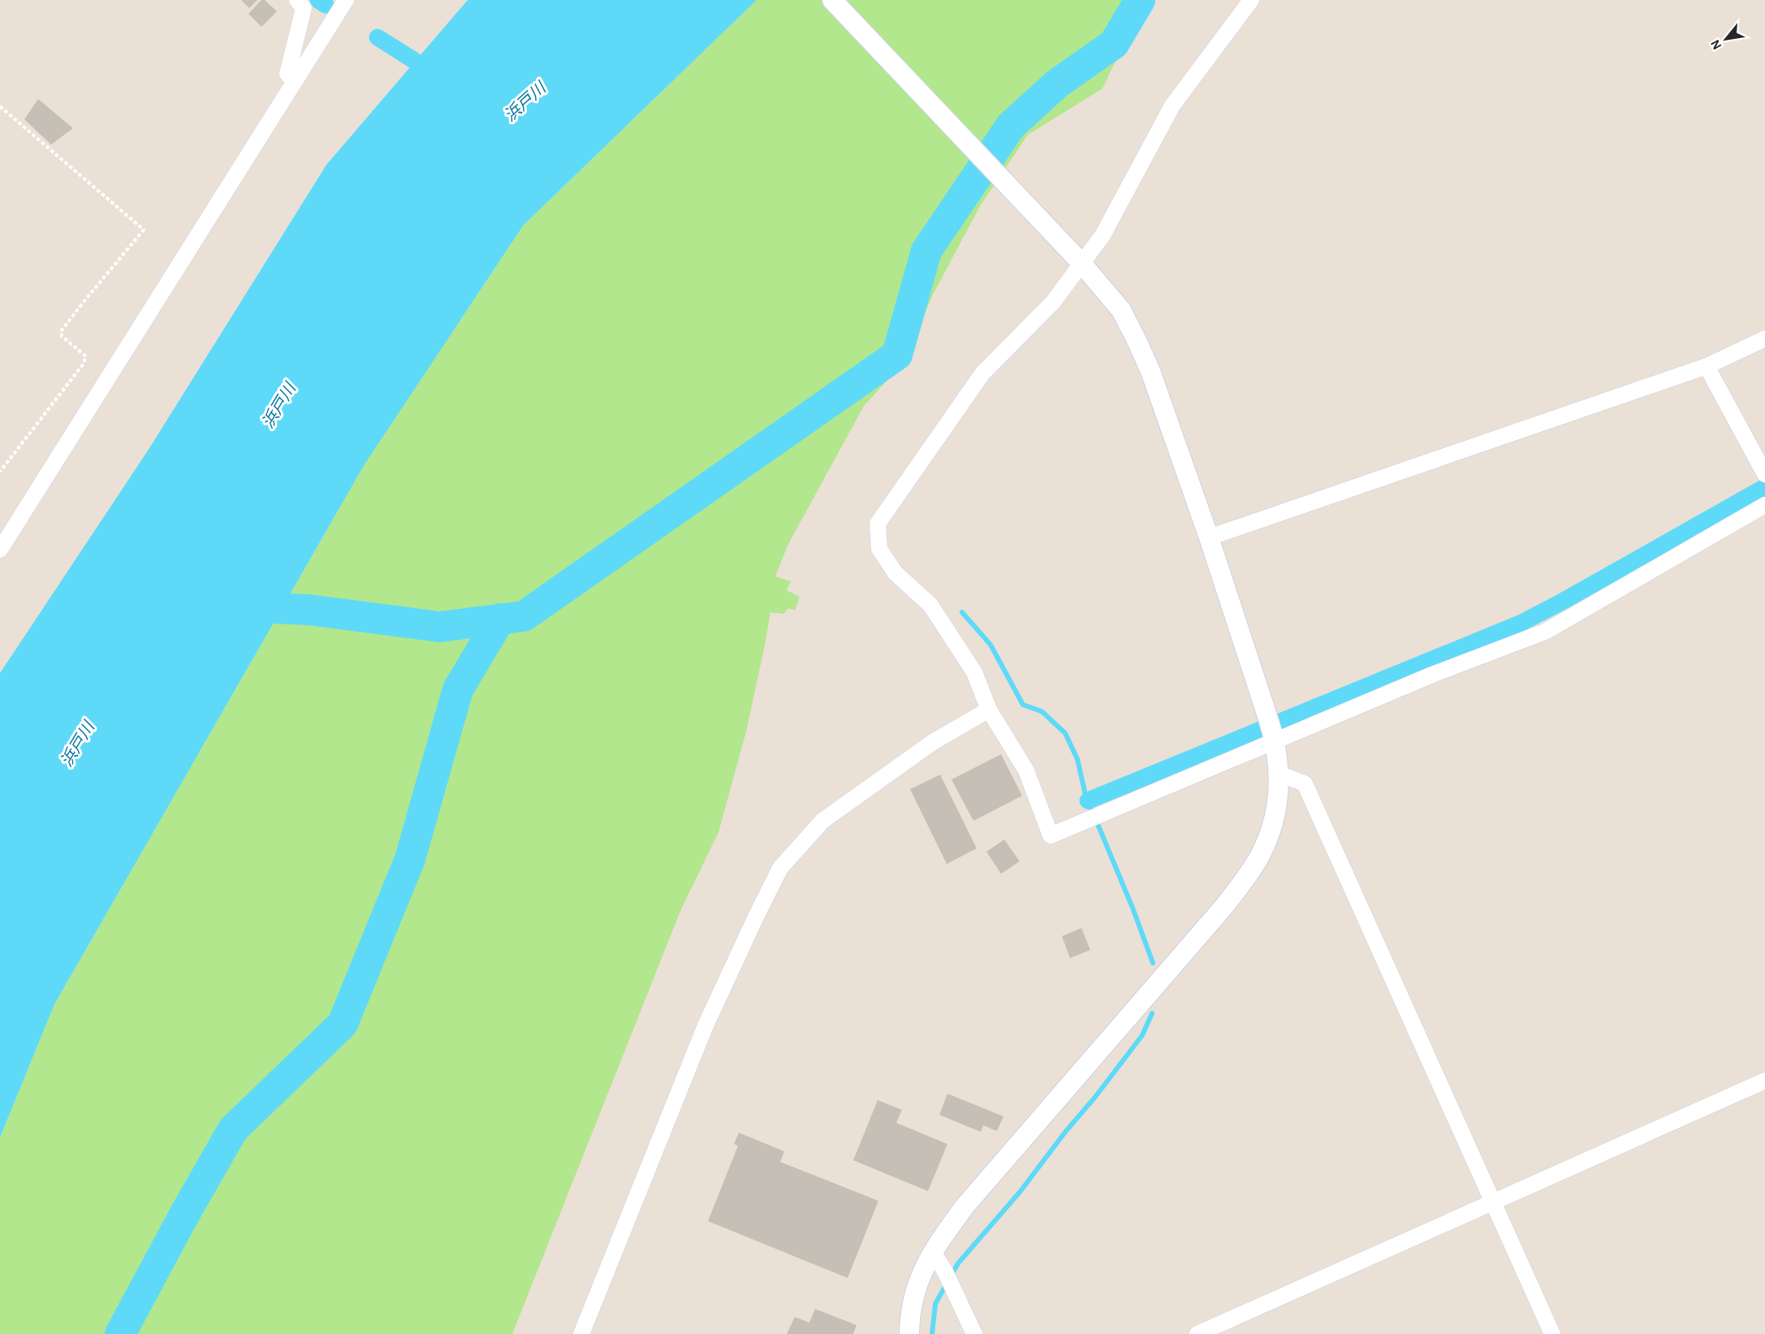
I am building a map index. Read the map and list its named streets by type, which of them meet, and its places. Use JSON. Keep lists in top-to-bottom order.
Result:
{
  "water": ["浜戸川"],
  "north": "bottom left"
}
